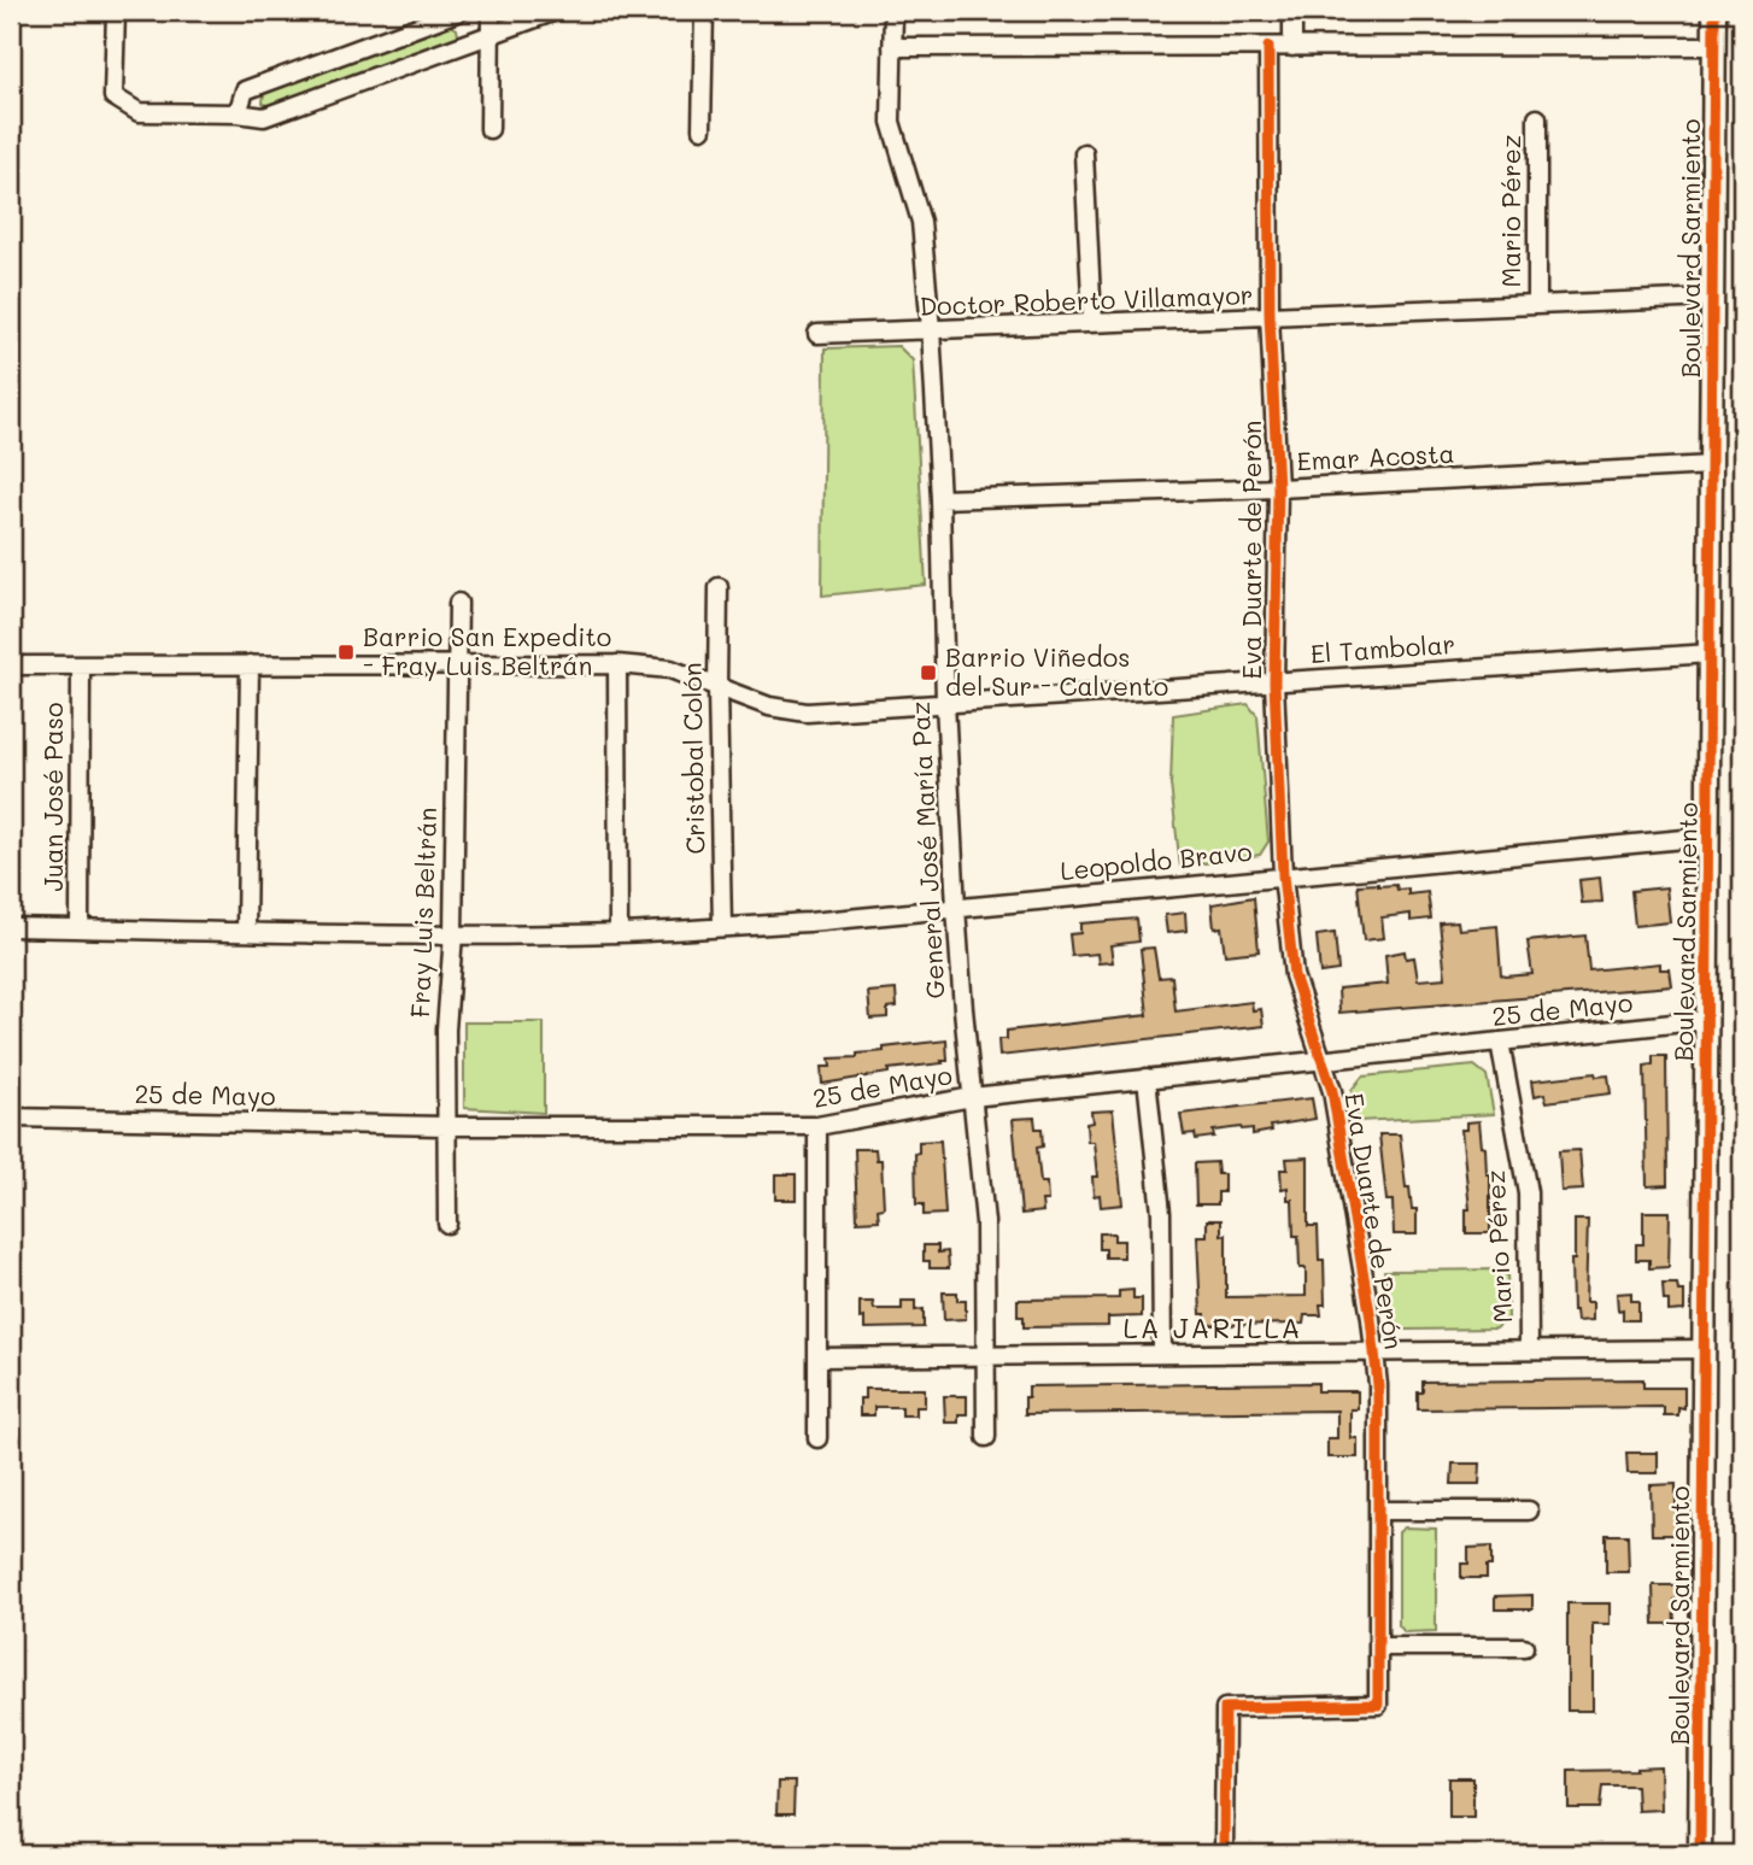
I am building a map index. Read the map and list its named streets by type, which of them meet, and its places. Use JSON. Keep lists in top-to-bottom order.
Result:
{
  "streets": {
    "street": [
      "Mario Pérez",
      "Boulevard Sarmiento",
      "Doctor Roberto Villamayor",
      "Emar Acosta",
      "Eva Duarte de Perón",
      "El Tambolar",
      "Cristobal Colón",
      "Juan José Paso",
      "General José María Paz",
      "Leopoldo Bravo",
      "Fray Luis Beltrán",
      "25 de Mayo"
    ]
  },
  "crossings": [
    ["Mario Pérez", "Doctor Roberto Villamayor"],
    ["Mario Pérez", "25 de Mayo"],
    ["Boulevard Sarmiento", "Doctor Roberto Villamayor"],
    ["Boulevard Sarmiento", "Emar Acosta"],
    ["Boulevard Sarmiento", "El Tambolar"],
    ["Boulevard Sarmiento", "Leopoldo Bravo"],
    ["Boulevard Sarmiento", "25 de Mayo"],
    ["Doctor Roberto Villamayor", "Eva Duarte de Perón"],
    ["Doctor Roberto Villamayor", "General José María Paz"],
    ["Emar Acosta", "Eva Duarte de Perón"],
    ["Emar Acosta", "General José María Paz"],
    ["Eva Duarte de Perón", "El Tambolar"],
    ["Eva Duarte de Perón", "Leopoldo Bravo"],
    ["Eva Duarte de Perón", "25 de Mayo"],
    ["El Tambolar", "Cristobal Colón"],
    ["El Tambolar", "Juan José Paso"],
    ["El Tambolar", "General José María Paz"],
    ["El Tambolar", "Fray Luis Beltrán"],
    ["Cristobal Colón", "Leopoldo Bravo"],
    ["Juan José Paso", "Leopoldo Bravo"],
    ["General José María Paz", "Leopoldo Bravo"],
    ["General José María Paz", "25 de Mayo"],
    ["Leopoldo Bravo", "Fray Luis Beltrán"],
    ["Fray Luis Beltrán", "25 de Mayo"]
  ],
  "districts": ["LA JARILLA"],
  "places": {
    "transit": ["Barrio San Expedito - Fray Luis Beltrán", "Barrio Viñedos del Sur - Calvento"]
  }
}
